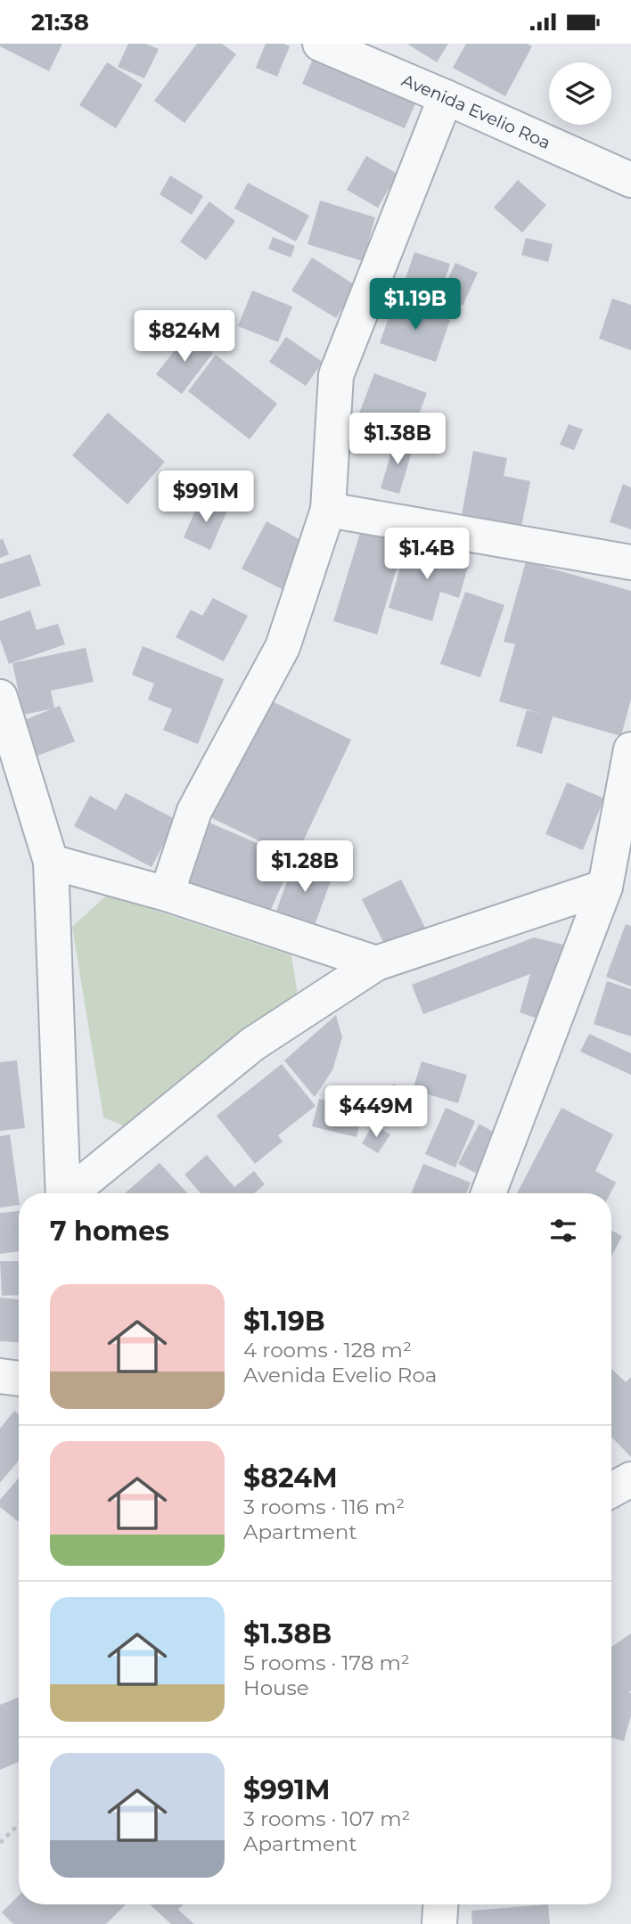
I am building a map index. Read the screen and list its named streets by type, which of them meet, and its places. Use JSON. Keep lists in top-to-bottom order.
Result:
{
  "streets": {
    "street": ["Avenida Evelio Roa"]
  },
  "page": {
    "status": "21:38",
    "price": [
      "$1.19B",
      "$824M",
      "$1.38B",
      "$991M",
      "$1.4B",
      "$1.28B",
      "$449M"
    ],
    "heading": "7 homes",
    "list": [
      {
        "name": "$1.19B",
        "note": "4 rooms · 128 m² · Avenida Evelio Roa"
      },
      {
        "name": "$824M",
        "note": "3 rooms · 116 m² · Apartment"
      },
      {
        "name": "$1.38B",
        "note": "5 rooms · 178 m² · House"
      },
      {
        "name": "$991M",
        "note": "3 rooms · 107 m² · Apartment"
      }
    ]
  }
}
